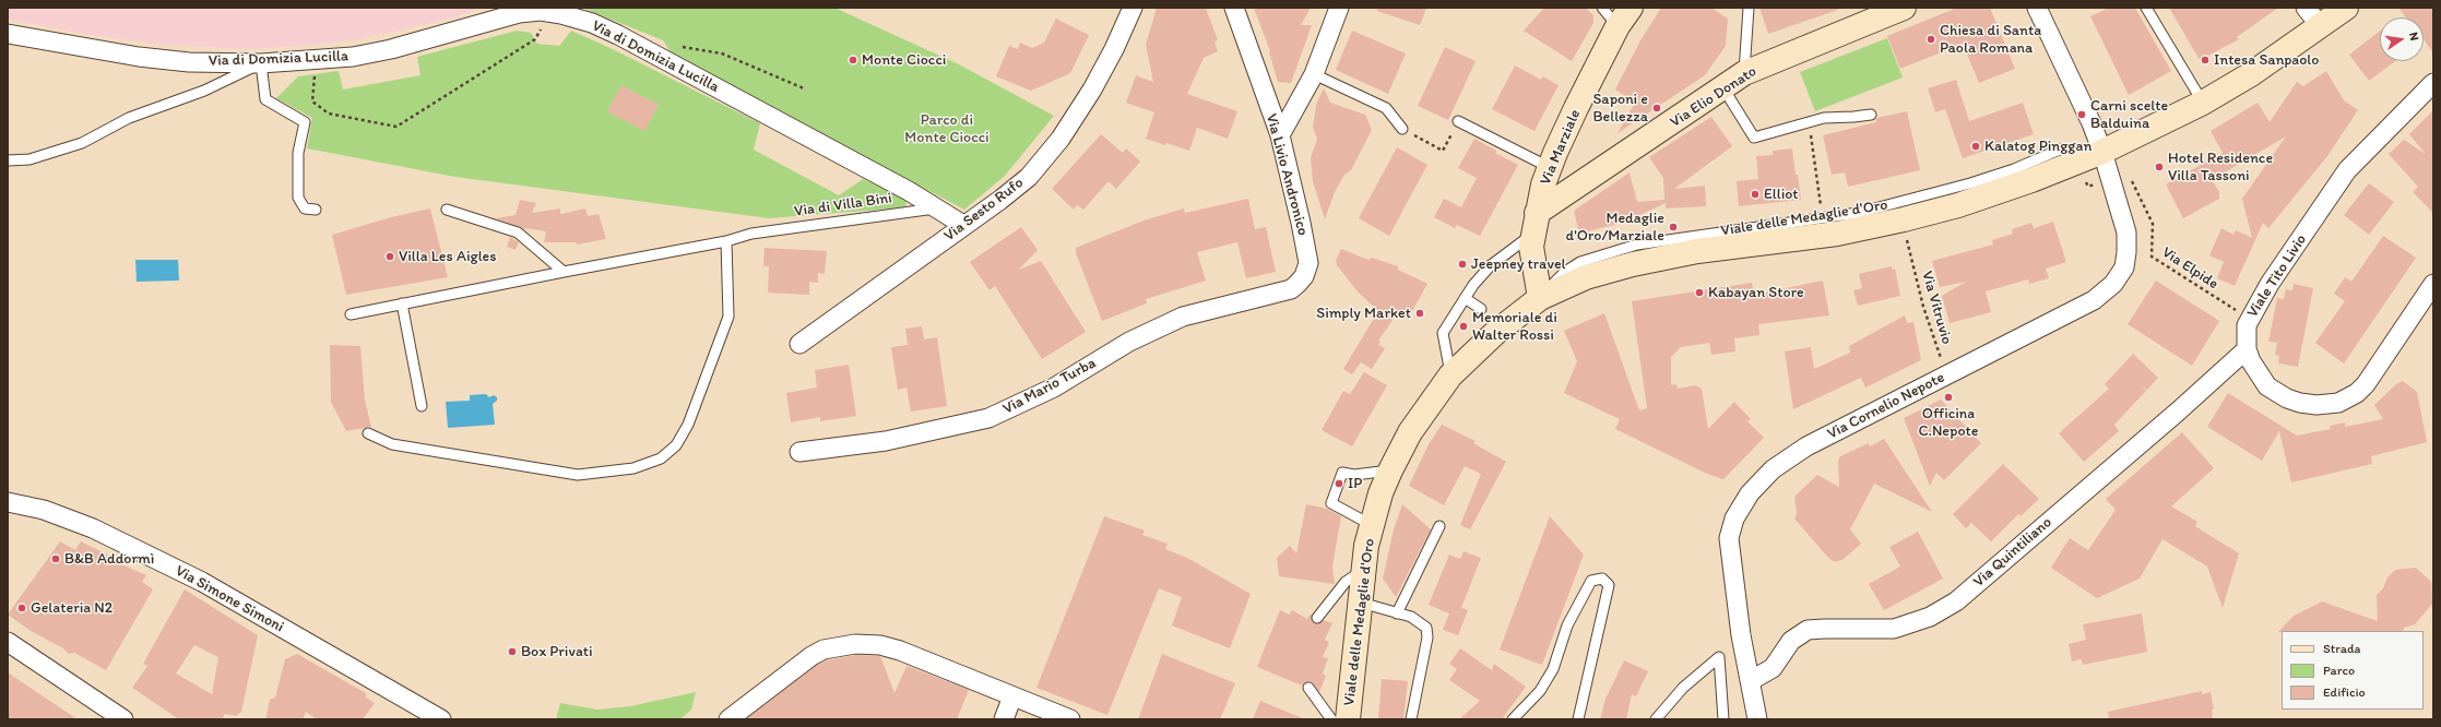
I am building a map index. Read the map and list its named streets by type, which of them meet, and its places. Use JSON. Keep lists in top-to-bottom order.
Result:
{
  "streets": {
    "main road": ["Via Elio Donato", "Via Marziale", "Viale delle Medaglie d'Oro"],
    "street": [
      "Via di Domizia Lucilla",
      "Via Livio Andronico",
      "Via Sesto Rufo",
      "Viale Tito Livio",
      "Via Mario Turba",
      "Via Cornelio Nepote",
      "Via Quintiliano",
      "Via Simone Simoni"
    ],
    "lane": ["Via di Villa Bini"],
    "path": ["Via Elpide", "Via Vitruvio"]
  },
  "crossings": [
    ["Via di Domizia Lucilla", "Via di Villa Bini"],
    ["Via di Domizia Lucilla", "Via Sesto Rufo"],
    ["Via Elio Donato", "Via Marziale"],
    ["Via Marziale", "Viale delle Medaglie d'Oro"],
    ["Via Livio Andronico", "Via Mario Turba"],
    ["Viale delle Medaglie d'Oro", "Via Cornelio Nepote"],
    ["Via Elpide", "Viale Tito Livio"],
    ["Viale Tito Livio", "Via Quintiliano"],
    ["Via Vitruvio", "Via Cornelio Nepote"],
    ["Via Cornelio Nepote", "Via Quintiliano"]
  ],
  "parks": ["Parco di Monte Ciocci"],
  "places": [
    "Chiesa di Santa Paola Romana",
    "Monte Ciocci",
    "Intesa Sanpaolo",
    "Saponi e Bellezza",
    "Carni scelte Balduina",
    "Kalatog Pinggan",
    "Hotel Residence Villa Tassoni",
    "Elliot",
    "Medaglie d'Oro/Marziale",
    "Villa Les Aigles",
    "Jeepney travel",
    "Kabayan Store",
    "Simply Market",
    "Memoriale di Walter Rossi",
    "Officina C.Nepote",
    "IP",
    "B&B Addormì",
    "Gelateria N2",
    "Box Privati"
  ],
  "legend": ["Strada", "Parco", "Edificio"],
  "north": "right"
}
